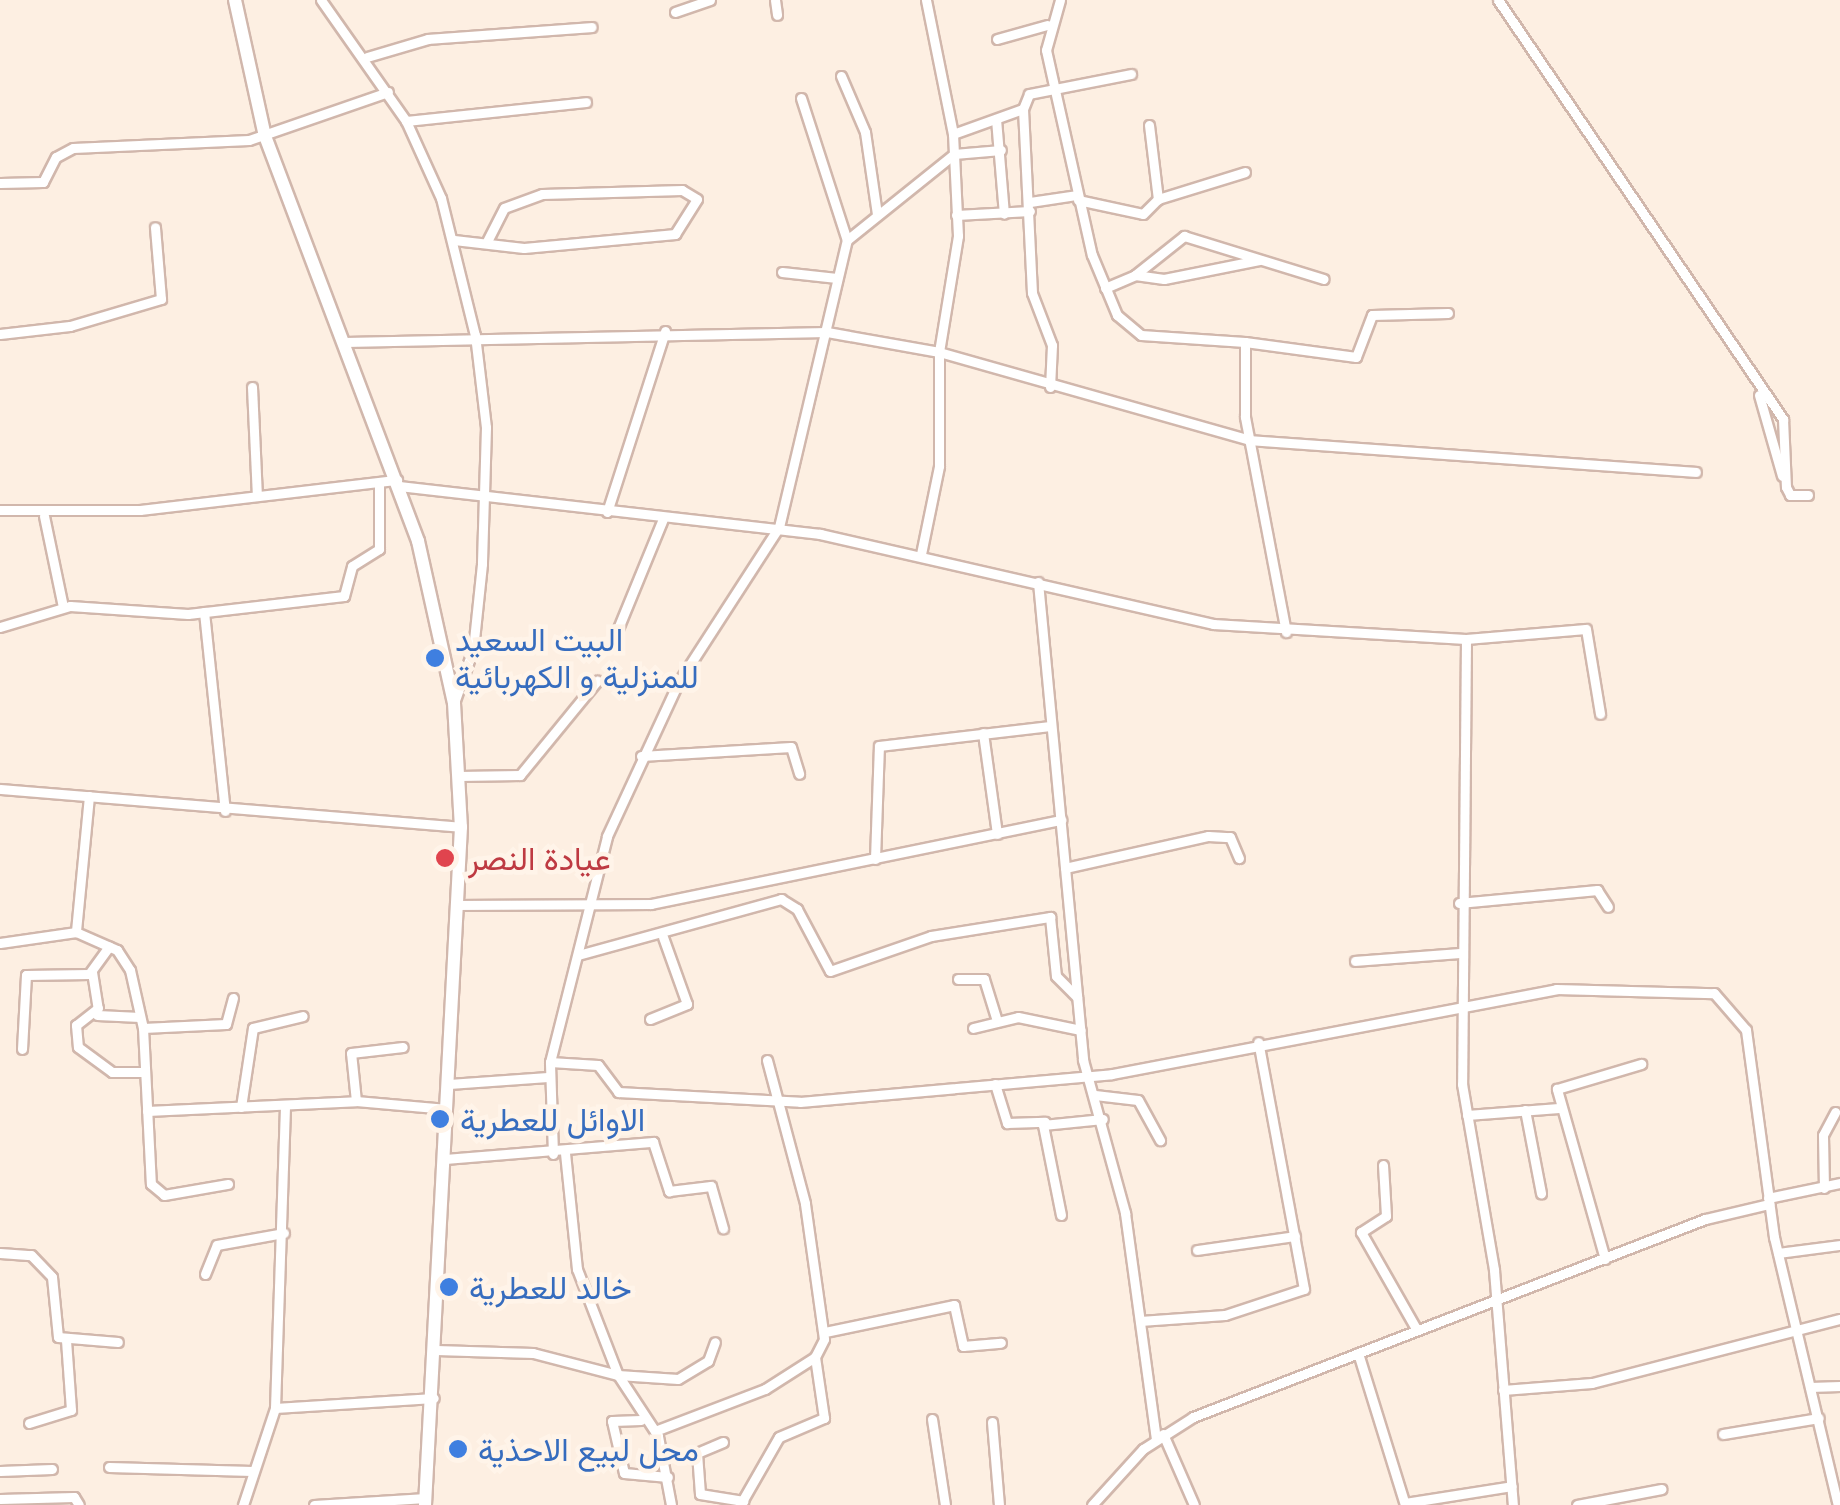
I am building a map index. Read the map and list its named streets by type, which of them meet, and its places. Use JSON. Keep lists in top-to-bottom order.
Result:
{
  "places": [
    "البيت السعيد للمنزلية و الكهربائية",
    "عيادة النصر",
    "الاوائل للعطرية",
    "خالد للعطرية",
    "محل لبيع الاحذية"
  ]
}
